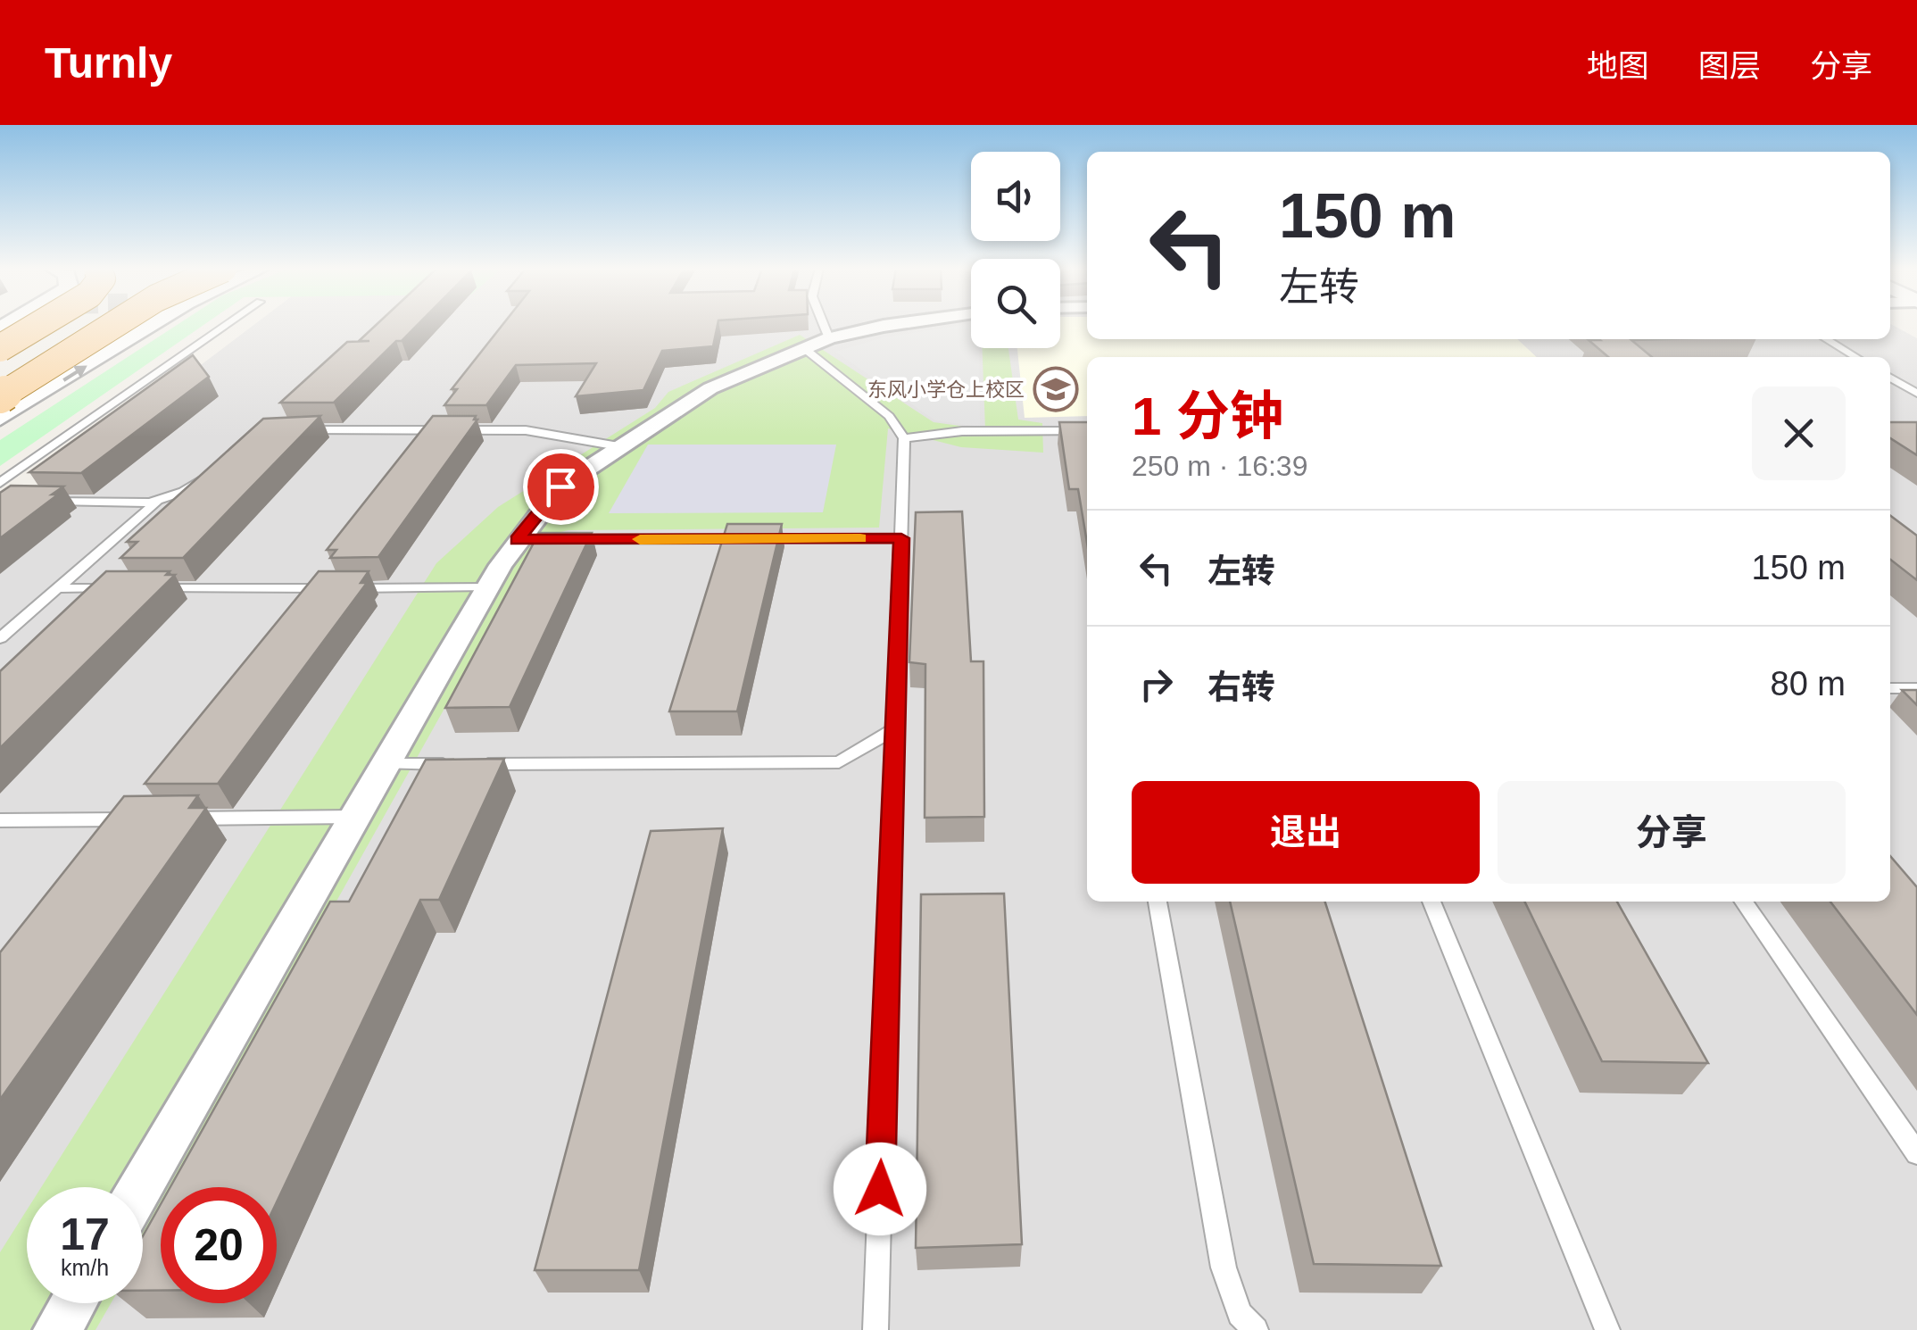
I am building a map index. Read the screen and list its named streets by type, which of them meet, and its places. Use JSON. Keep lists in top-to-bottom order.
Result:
{
  "places": {
    "school or university": ["东风小学仓上校区"]
  },
  "page": {
    "header": "Turnly",
    "nav": ["地图", "图层", "分享"],
    "turn": ["150 m", "左转"],
    "heading": ["1 分钟", "250 m · 16:39"],
    "list": [
      {
        "name": "左转",
        "value": "150 m"
      },
      {
        "name": "右转",
        "value": "80 m"
      }
    ],
    "buttons": ["退出", "分享"],
    "speed": "17 km/h",
    "limit": "20"
  }
}
